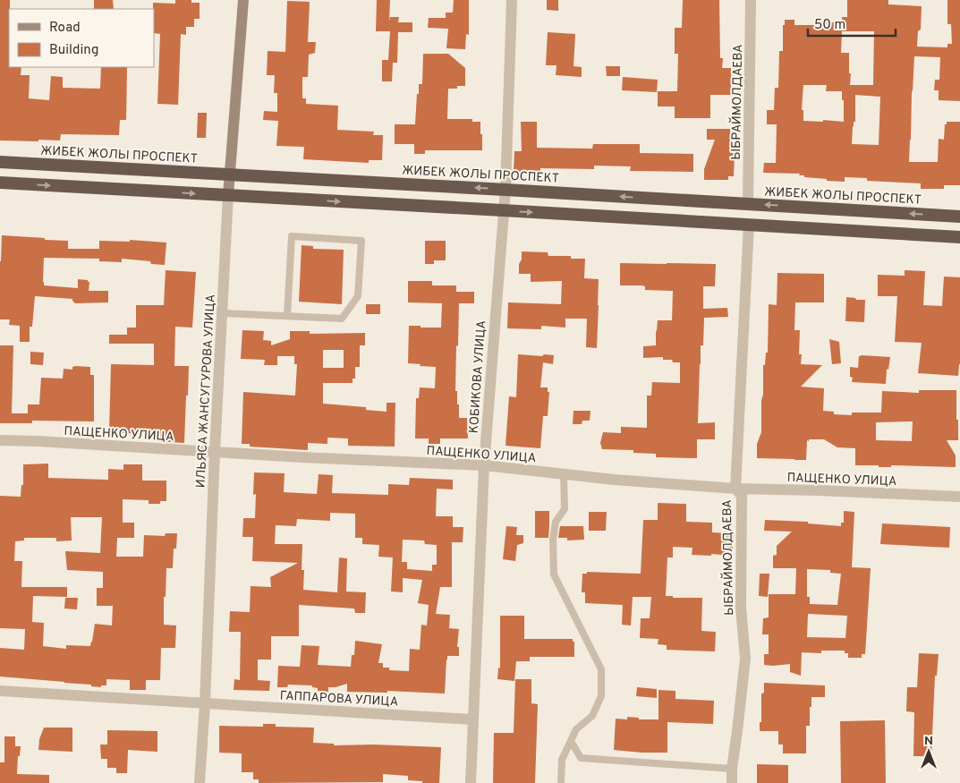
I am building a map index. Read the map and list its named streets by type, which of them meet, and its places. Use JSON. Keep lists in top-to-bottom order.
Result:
{
  "streets": {
    "highway": ["ЖИБЕК ЖОЛЫ ПРОСПЕКТ"],
    "main road": ["ИЛЬЯСА ЖАНСУГУРОВА УЛИЦА"],
    "street": [
      "ЫБРАЙМОЛДАЕВА",
      "КОБИКОВА УЛИЦА",
      "ПАЩЕНКО УЛИЦА",
      "ГАППАРОВА УЛИЦА"
    ]
  },
  "crossings": [
    ["ЫБРАЙМОЛДАЕВА", "ЖИБЕК ЖОЛЫ ПРОСПЕКТ"],
    ["ЫБРАЙМОЛДАЕВА", "ПАЩЕНКО УЛИЦА"],
    ["ЖИБЕК ЖОЛЫ ПРОСПЕКТ", "КОБИКОВА УЛИЦА"],
    ["ЖИБЕК ЖОЛЫ ПРОСПЕКТ", "ИЛЬЯСА ЖАНСУГУРОВА УЛИЦА"],
    ["КОБИКОВА УЛИЦА", "ПАЩЕНКО УЛИЦА"],
    ["КОБИКОВА УЛИЦА", "ГАППАРОВА УЛИЦА"],
    ["ИЛЬЯСА ЖАНСУГУРОВА УЛИЦА", "ПАЩЕНКО УЛИЦА"],
    ["ИЛЬЯСА ЖАНСУГУРОВА УЛИЦА", "ГАППАРОВА УЛИЦА"]
  ],
  "legend": ["Road", "Building"],
  "scale_bar": "50 m",
  "north": "top"
}
